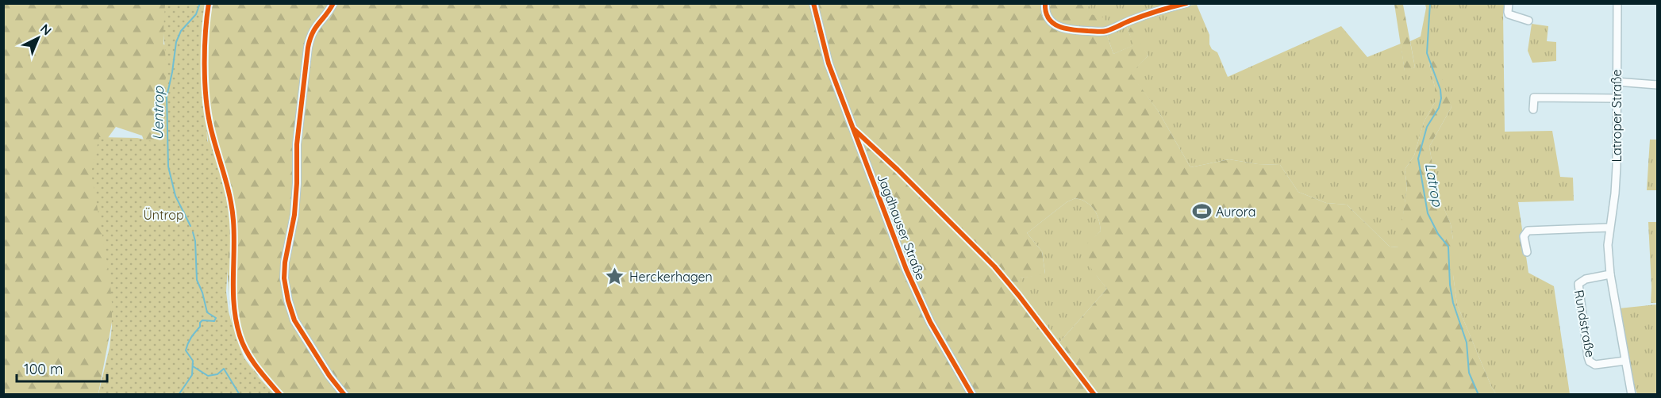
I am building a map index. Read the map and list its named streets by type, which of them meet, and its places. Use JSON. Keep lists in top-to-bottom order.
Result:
{
  "streets": {
    "street": ["Latroper Straße", "Jagdhauser Straße", "Rundstraße"]
  },
  "crossings": [
    ["Latroper Straße", "Rundstraße"]
  ],
  "water": ["Uentrop", "Latrop"],
  "parks": ["Üntrop"],
  "places": {
    "sports": ["Aurora"],
    "place": ["Herckerhagen"]
  },
  "scale_bar": "100 m",
  "north": "top right"
}
